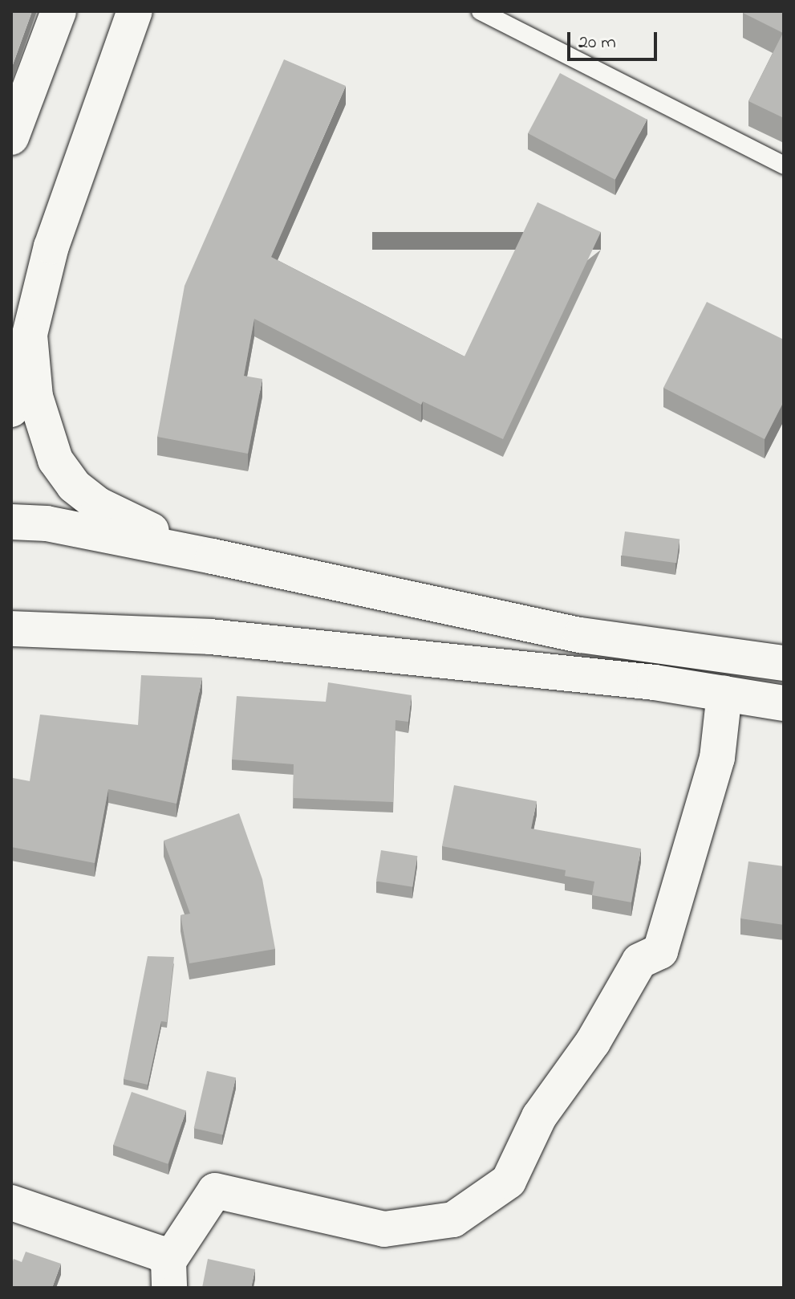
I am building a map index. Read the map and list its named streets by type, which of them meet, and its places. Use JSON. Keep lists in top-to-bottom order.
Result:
{
  "scale_bar": "20 m"
}
